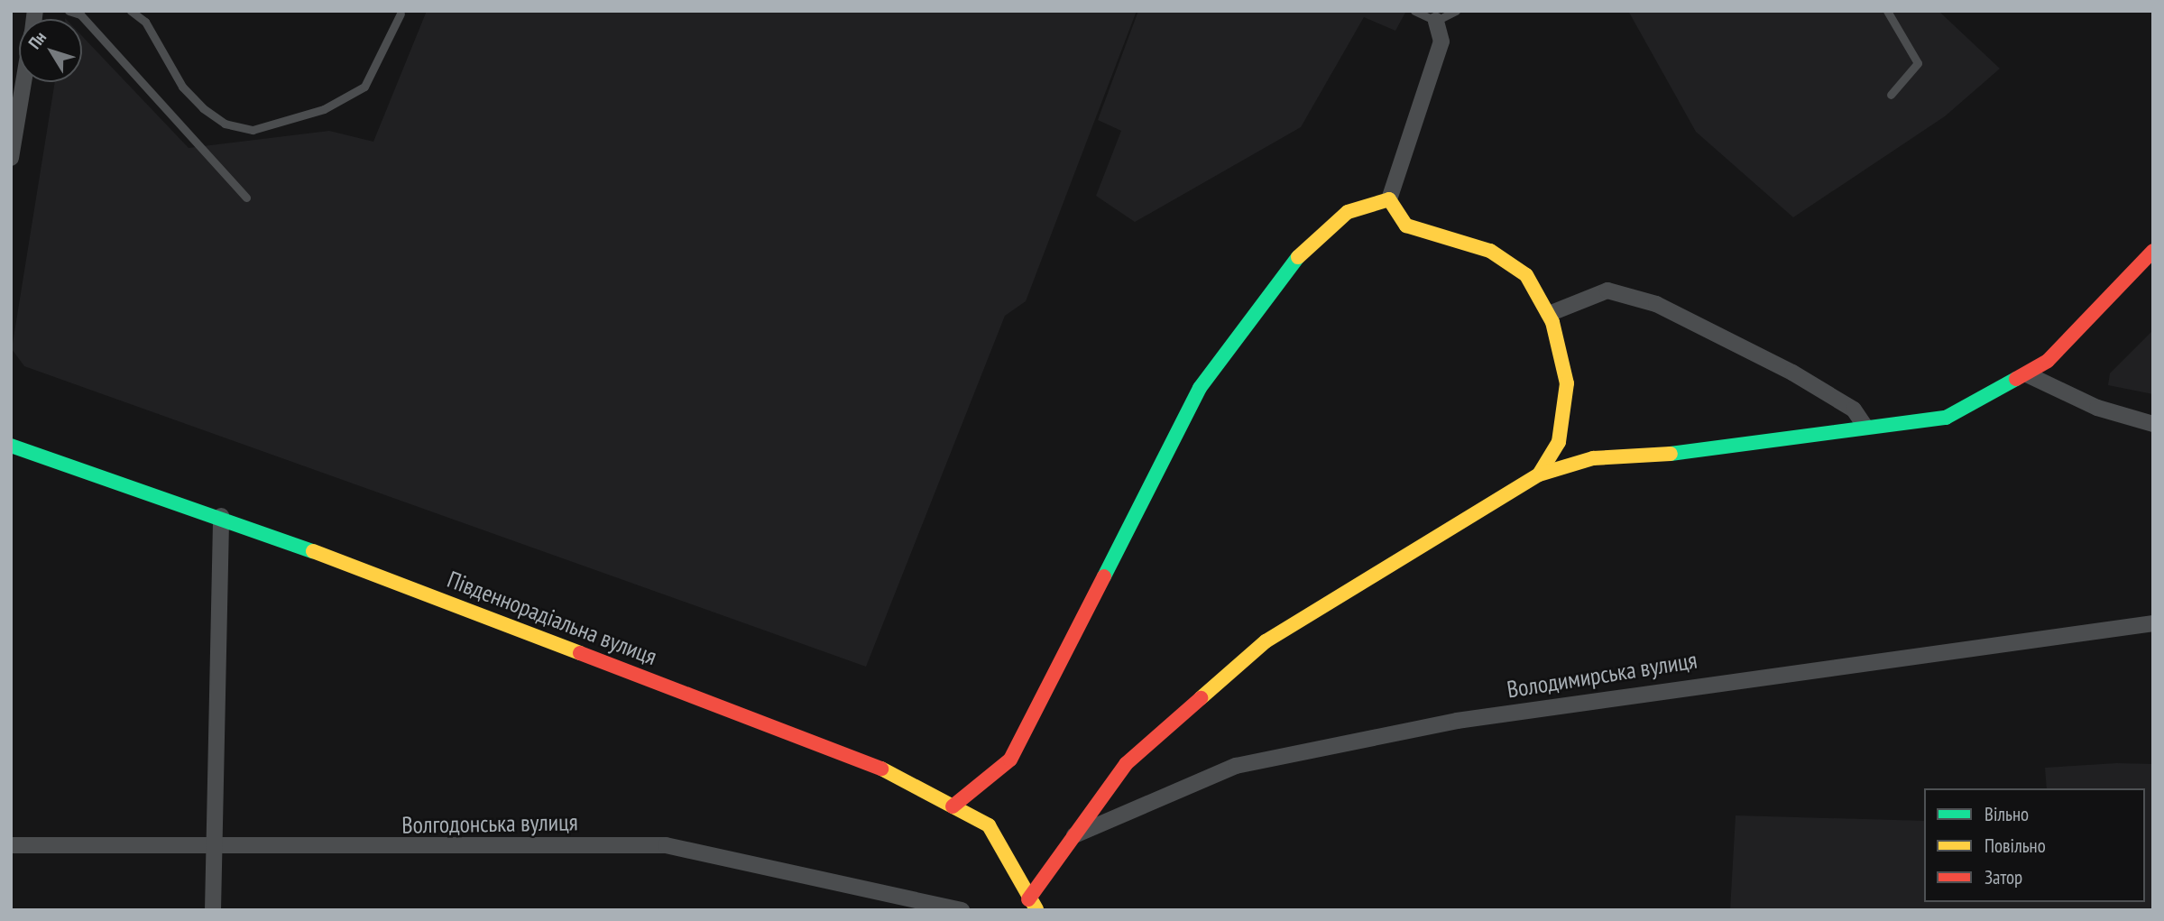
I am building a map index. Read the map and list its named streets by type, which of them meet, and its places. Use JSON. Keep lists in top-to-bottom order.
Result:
{
  "streets": {
    "street": ["Південнорадіальна вулиця", "Володимирська вулиця", "Волгодонська вулиця"]
  },
  "legend": ["Вільно", "Повільно", "Затор"],
  "north": "top left"
}
